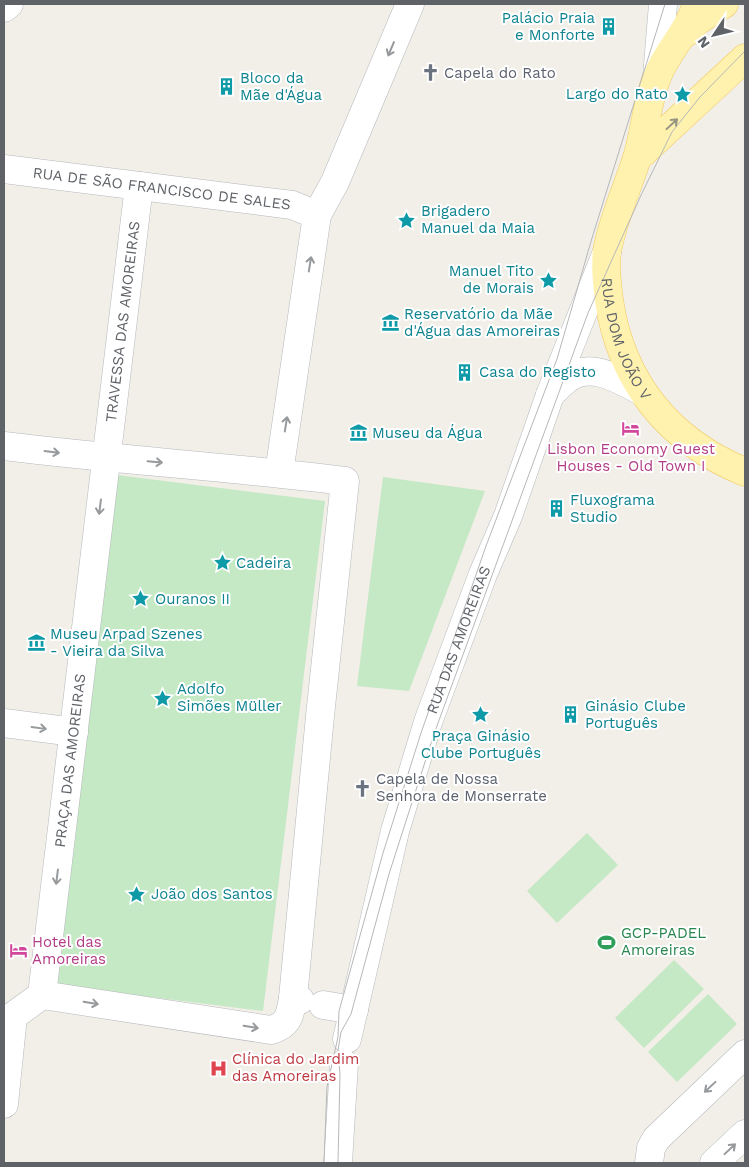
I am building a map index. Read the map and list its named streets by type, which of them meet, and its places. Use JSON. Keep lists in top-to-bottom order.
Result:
{
  "streets": {
    "main road": ["RUA DOM JOÃO V"],
    "street": [
      "RUA DE SÃO FRANCISCO DE SALES",
      "TRAVESSA DAS AMOREIRAS",
      "RUA DAS AMOREIRAS",
      "PRAÇA DAS AMOREIRAS"
    ]
  },
  "crossings": [
    ["RUA DE SÃO FRANCISCO DE SALES", "TRAVESSA DAS AMOREIRAS"],
    ["TRAVESSA DAS AMOREIRAS", "PRAÇA DAS AMOREIRAS"],
    ["RUA DOM JOÃO V", "RUA DAS AMOREIRAS"]
  ],
  "one_way": ["PRAÇA DAS AMOREIRAS"],
  "places": {
    "building": [
      "Palácio Praia e Monforte",
      "Bloco da Mãe d'Água",
      "Casa do Registo",
      "Fluxograma Studio",
      "Ginásio Clube Português"
    ],
    "church": ["Capela do Rato", "Capela de Nossa Senhora de Monserrate"],
    "place": [
      "Largo do Rato",
      "Brigadero Manuel da Maia",
      "Manuel Tito de Morais",
      "Cadeira",
      "Ouranos II",
      "Adolfo Simões Müller",
      "Praça Ginásio Clube Português",
      "João dos Santos"
    ],
    "museum": ["Reservatório da Mãe d'Água das Amoreiras", "Museu da Água", "Museu Arpad Szenes - Vieira da Silva"],
    "hotel": ["Lisbon Economy Guest Houses - Old Town I", "Hotel das Amoreiras"],
    "sports": ["GCP-PADEL Amoreiras"],
    "hospital": ["Clínica do Jardim das Amoreiras"]
  },
  "north": "bottom left"
}
